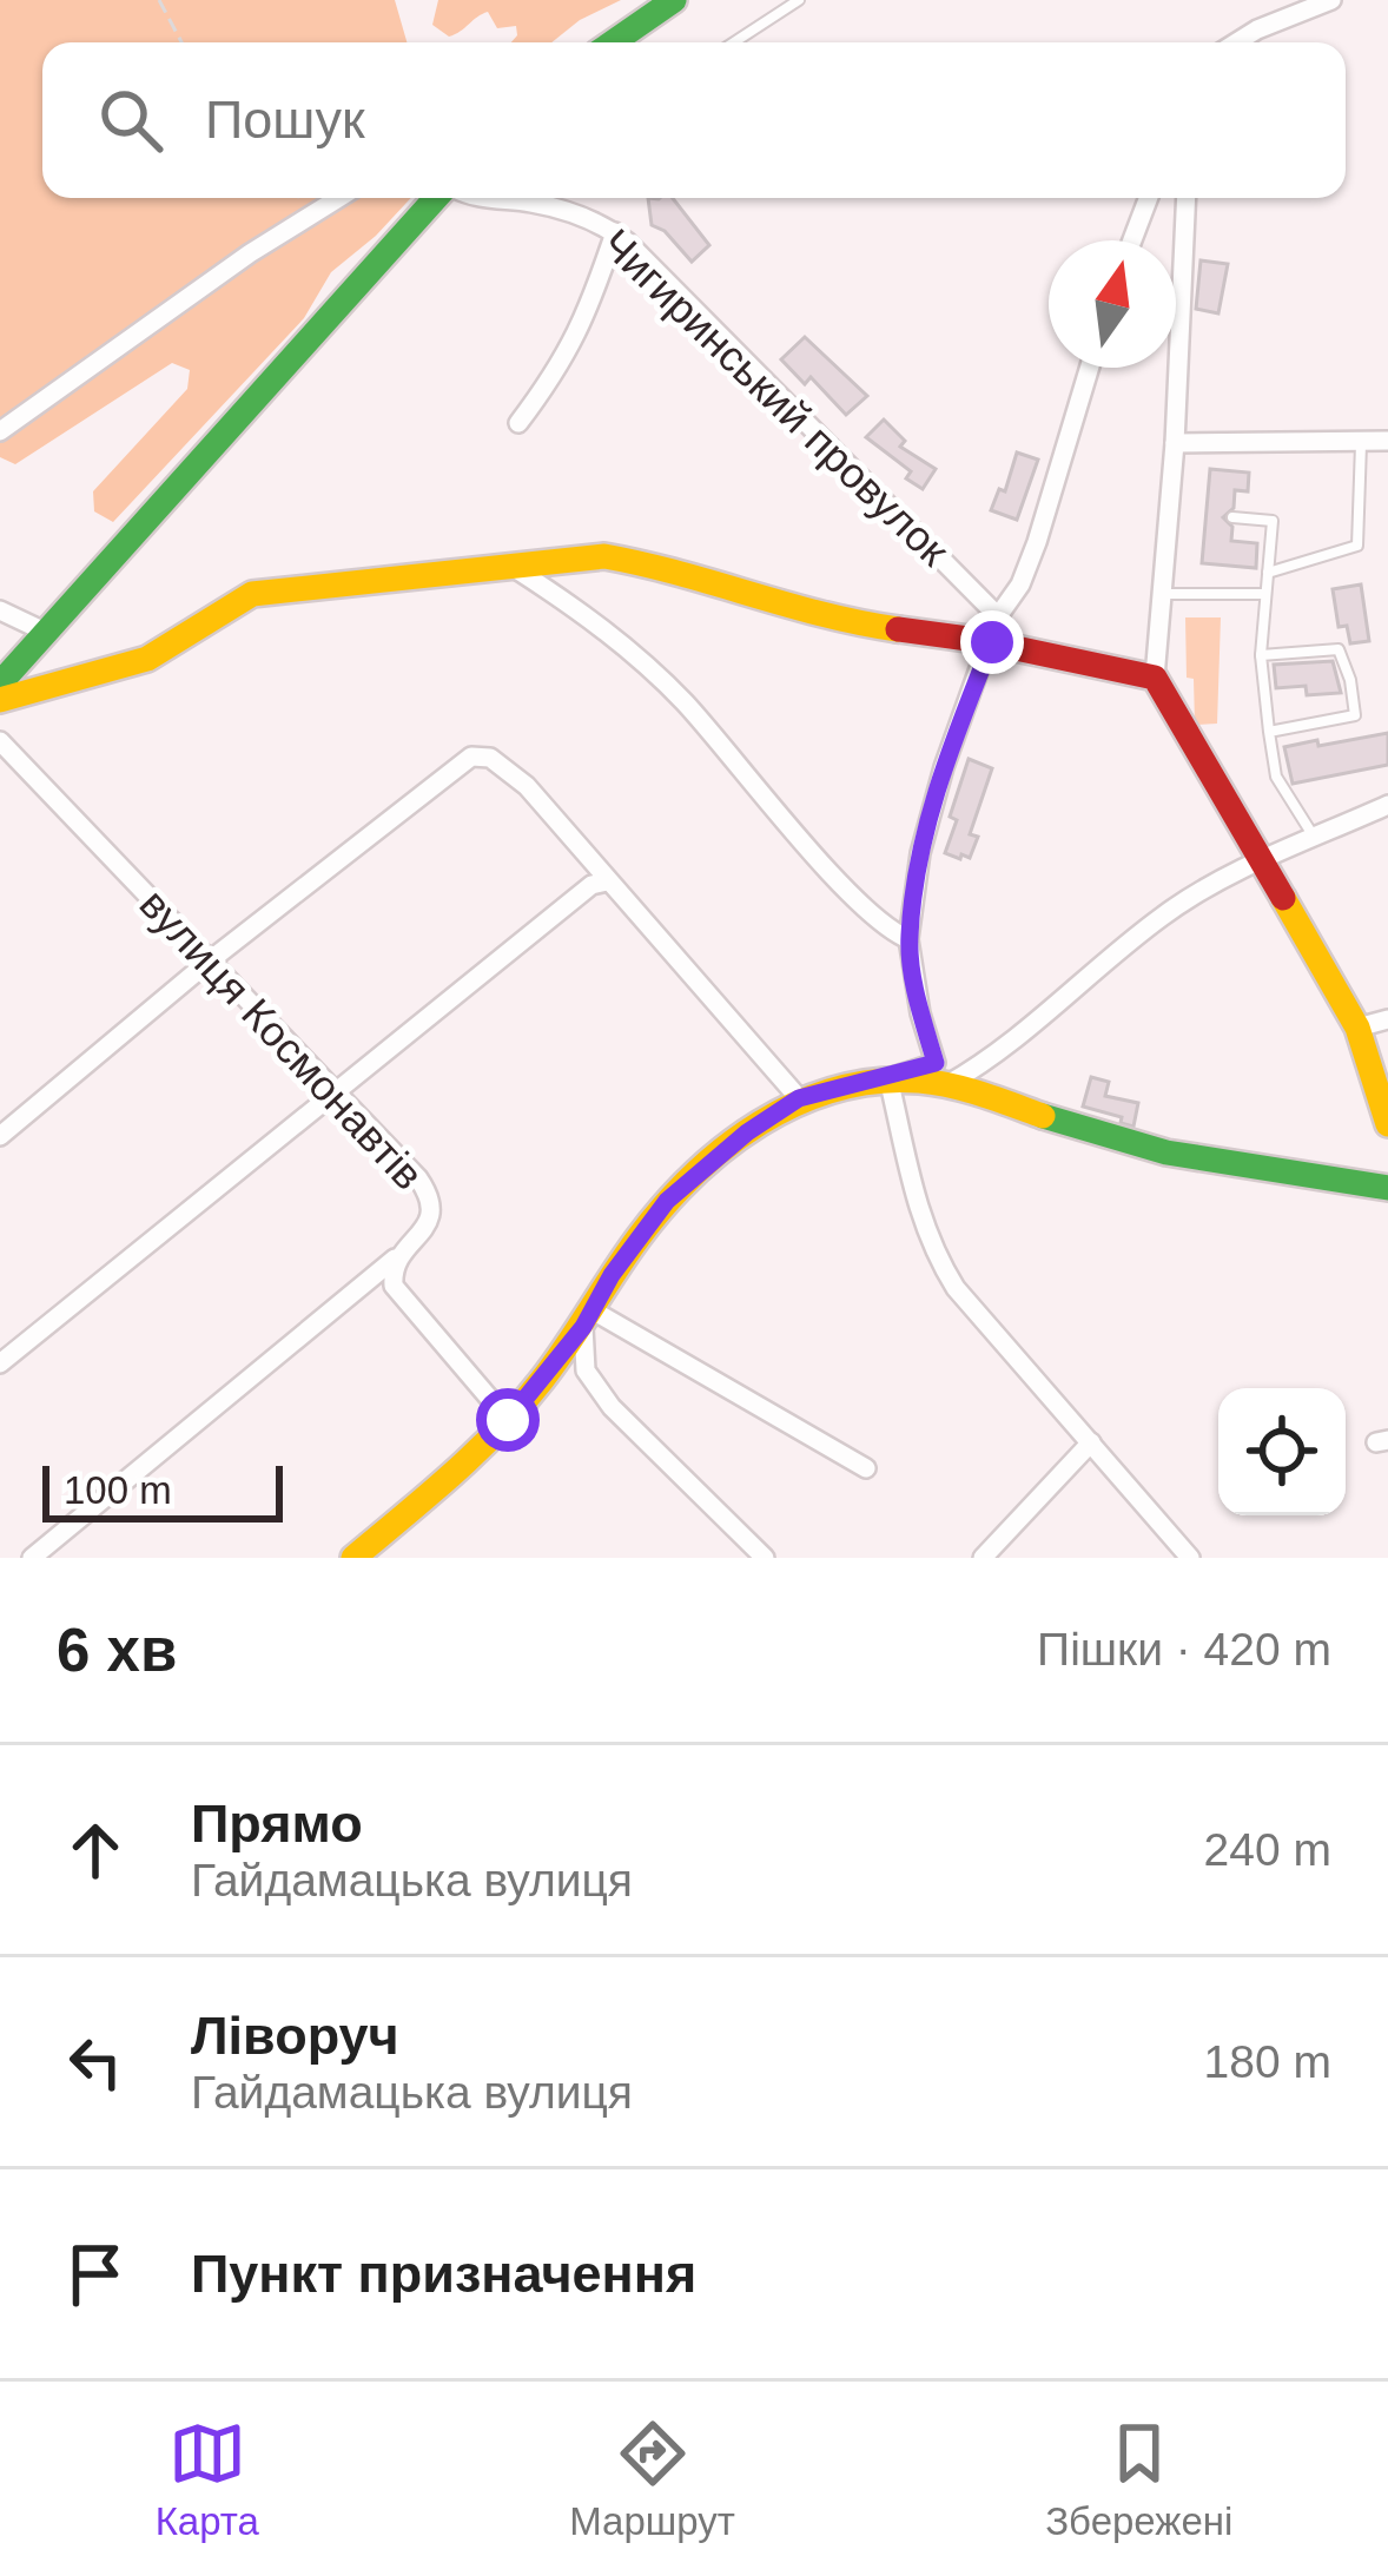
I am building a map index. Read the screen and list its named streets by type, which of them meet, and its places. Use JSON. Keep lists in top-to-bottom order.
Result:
{
  "streets": {
    "street": ["Чигиринський провулок", "вулиця Космонавтів"]
  },
  "scale_bar": "100 m",
  "north": "top",
  "page": {
    "search": "Пошук",
    "scale": "100 m",
    "heading": ["6 хв", "Пішки · 420 m"],
    "list": [
      ["Прямо", "Гайдамацька вулиця", "240 m"],
      ["Ліворуч", "Гайдамацька вулиця", "180 m"],
      "Пункт призначення"
    ],
    "nav": ["Карта", "Маршрут", "Збережені"]
  }
}
